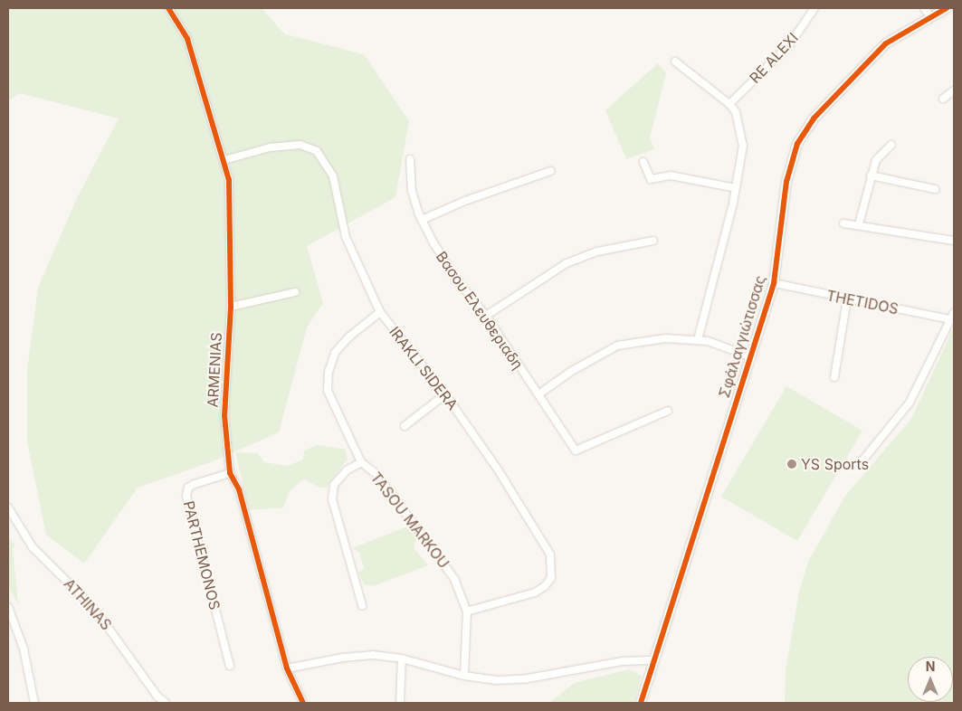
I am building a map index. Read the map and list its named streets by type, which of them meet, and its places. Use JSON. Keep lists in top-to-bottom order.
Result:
{
  "streets": {
    "street": [
      "RE ALEXI",
      "THETIDOS",
      "Βασου Ελευθεριαδη",
      "Σφάλαγγιώτισσας",
      "IRAKLI SIDERA",
      "ARMENIAS",
      "TASOU MARKOU",
      "PARTHEMONOS",
      "ATHINAS"
    ]
  },
  "crossings": [
    ["THETIDOS", "Σφάλαγγιώτισσας"],
    ["IRAKLI SIDERA", "ARMENIAS"],
    ["IRAKLI SIDERA", "TASOU MARKOU"],
    ["ARMENIAS", "PARTHEMONOS"]
  ],
  "places": ["YS Sports"],
  "north": "top"
}
